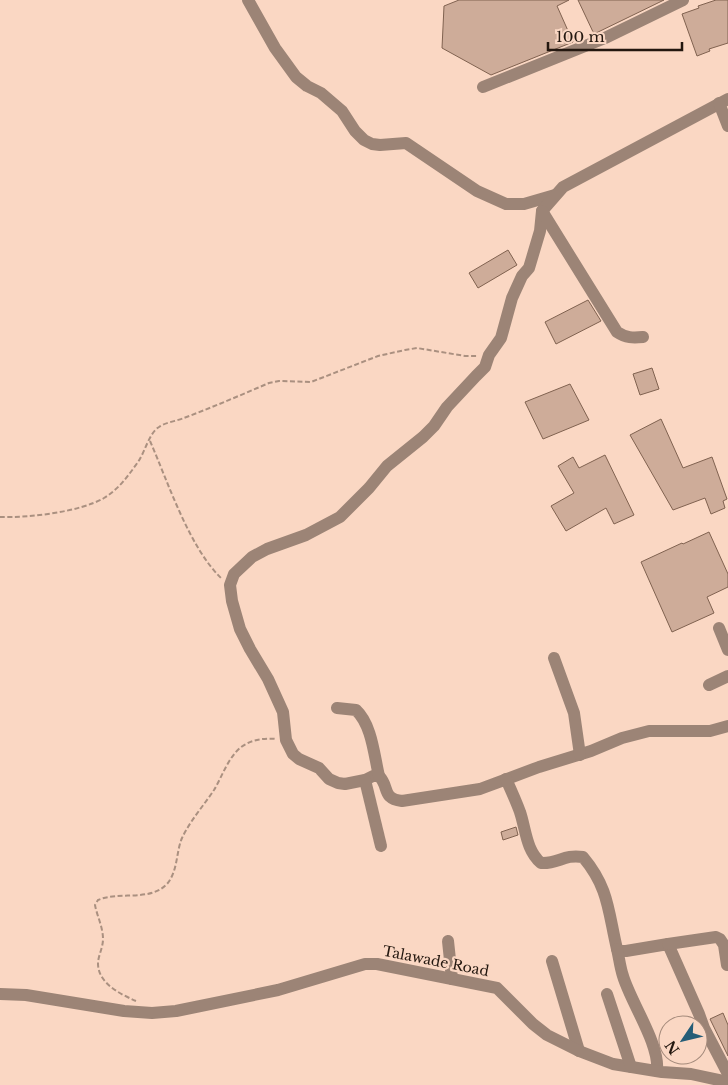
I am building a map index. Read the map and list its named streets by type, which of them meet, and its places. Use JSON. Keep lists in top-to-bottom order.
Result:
{
  "streets": {
    "street": ["Talawade Road"]
  },
  "scale_bar": "100 m",
  "north": "bottom left"
}
